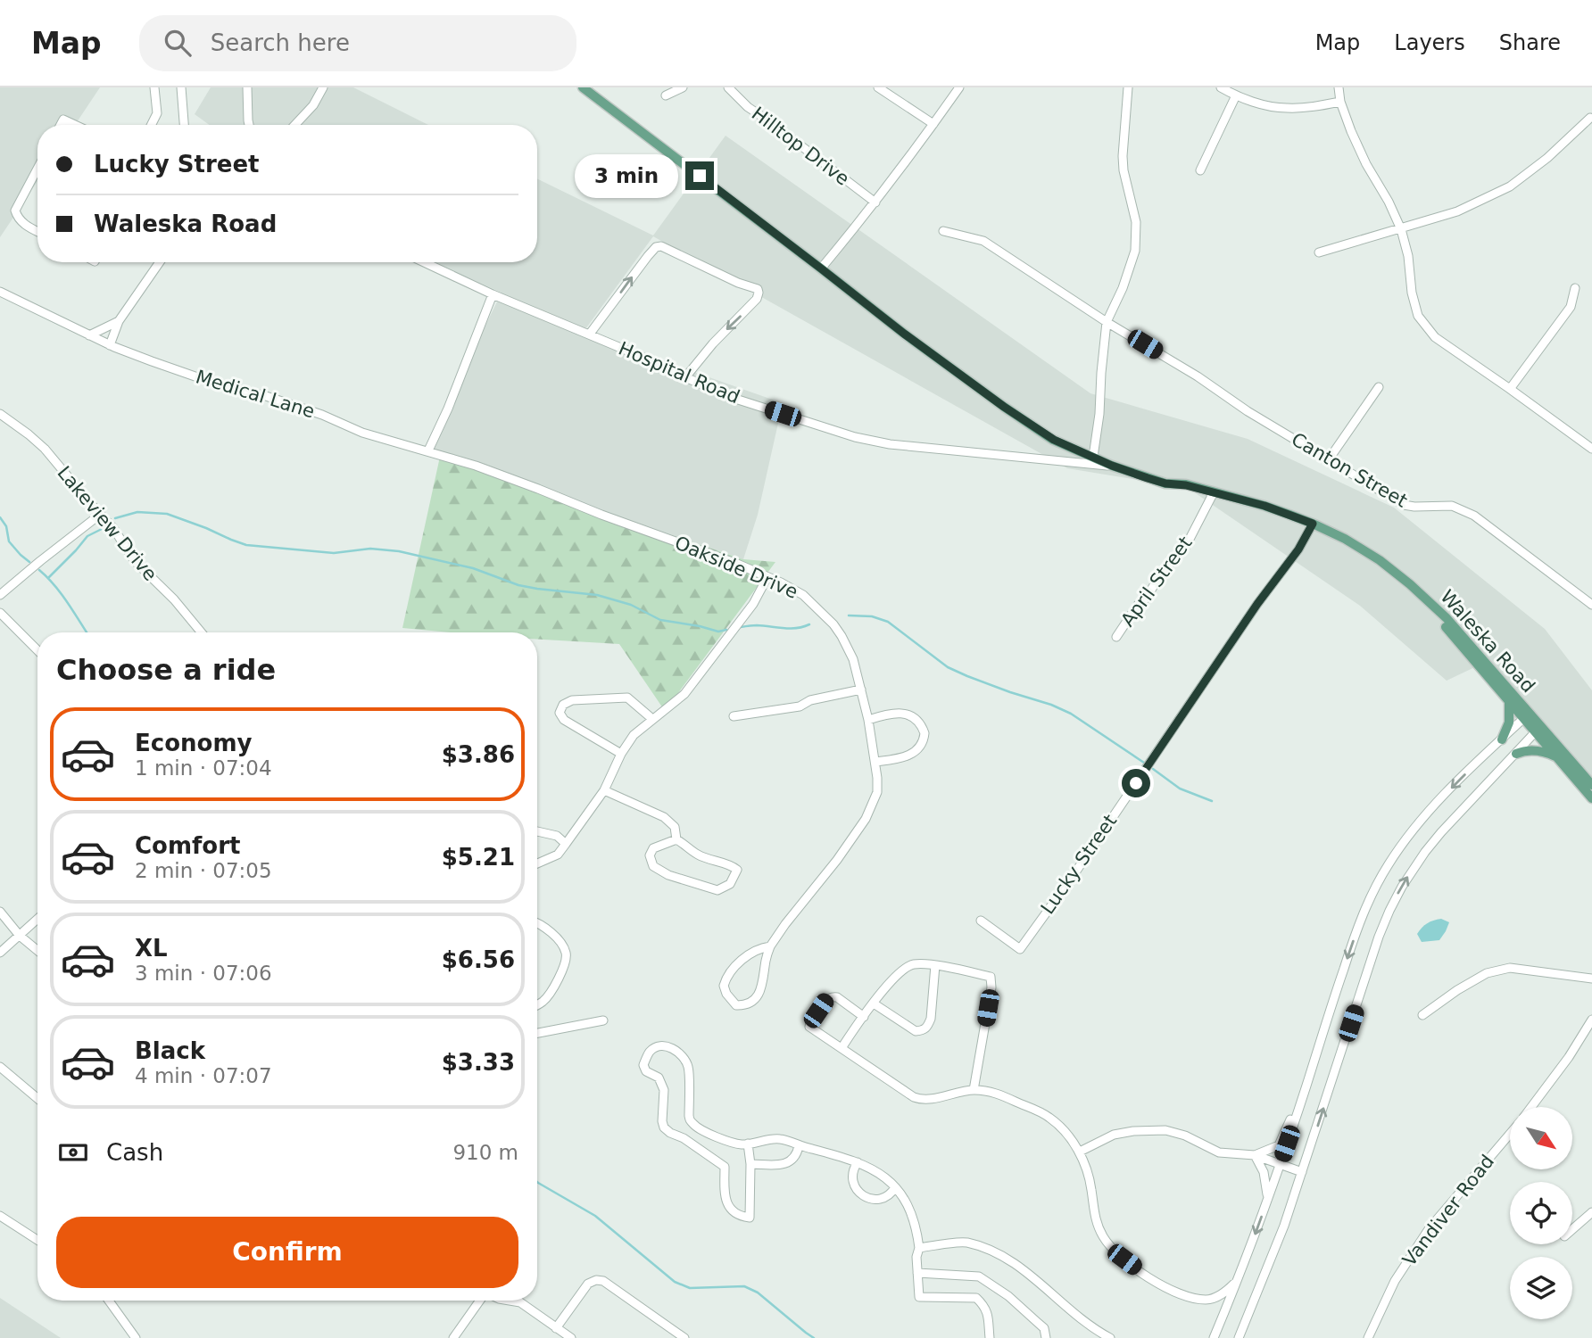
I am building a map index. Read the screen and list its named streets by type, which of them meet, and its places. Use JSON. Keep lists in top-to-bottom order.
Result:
{
  "streets": {
    "main road": ["Waleska Road"],
    "street": [
      "Hilltop Drive",
      "Hospital Road",
      "Medical Lane",
      "Canton Street",
      "Lakeview Drive",
      "Oakside Drive",
      "April Street",
      "Lucky Street",
      "Vandiver Road"
    ]
  },
  "crossings": [
    ["Hospital Road", "Waleska Road"],
    ["Medical Lane", "Oakside Drive"],
    ["April Street", "Waleska Road"],
    ["Waleska Road", "Lucky Street"]
  ],
  "north": "bottom right",
  "page": {
    "header": "Map",
    "search": "Search here",
    "nav": ["Map", "Layers", "Share"],
    "banner": ["Lucky Street", "Waleska Road"],
    "bubble": "3 min",
    "heading": "Choose a ride",
    "list": [
      {
        "name": "Economy",
        "note": "1 min · 07:04",
        "value": "$3.86"
      },
      {
        "name": "Comfort",
        "note": "2 min · 07:05",
        "value": "$5.21"
      },
      {
        "name": "XL",
        "note": "3 min · 07:06",
        "value": "$6.56"
      },
      {
        "name": "Black",
        "note": "4 min · 07:07",
        "value": "$3.33"
      }
    ],
    "pay": ["Cash", "910 m"],
    "buttons": "Confirm"
  }
}
